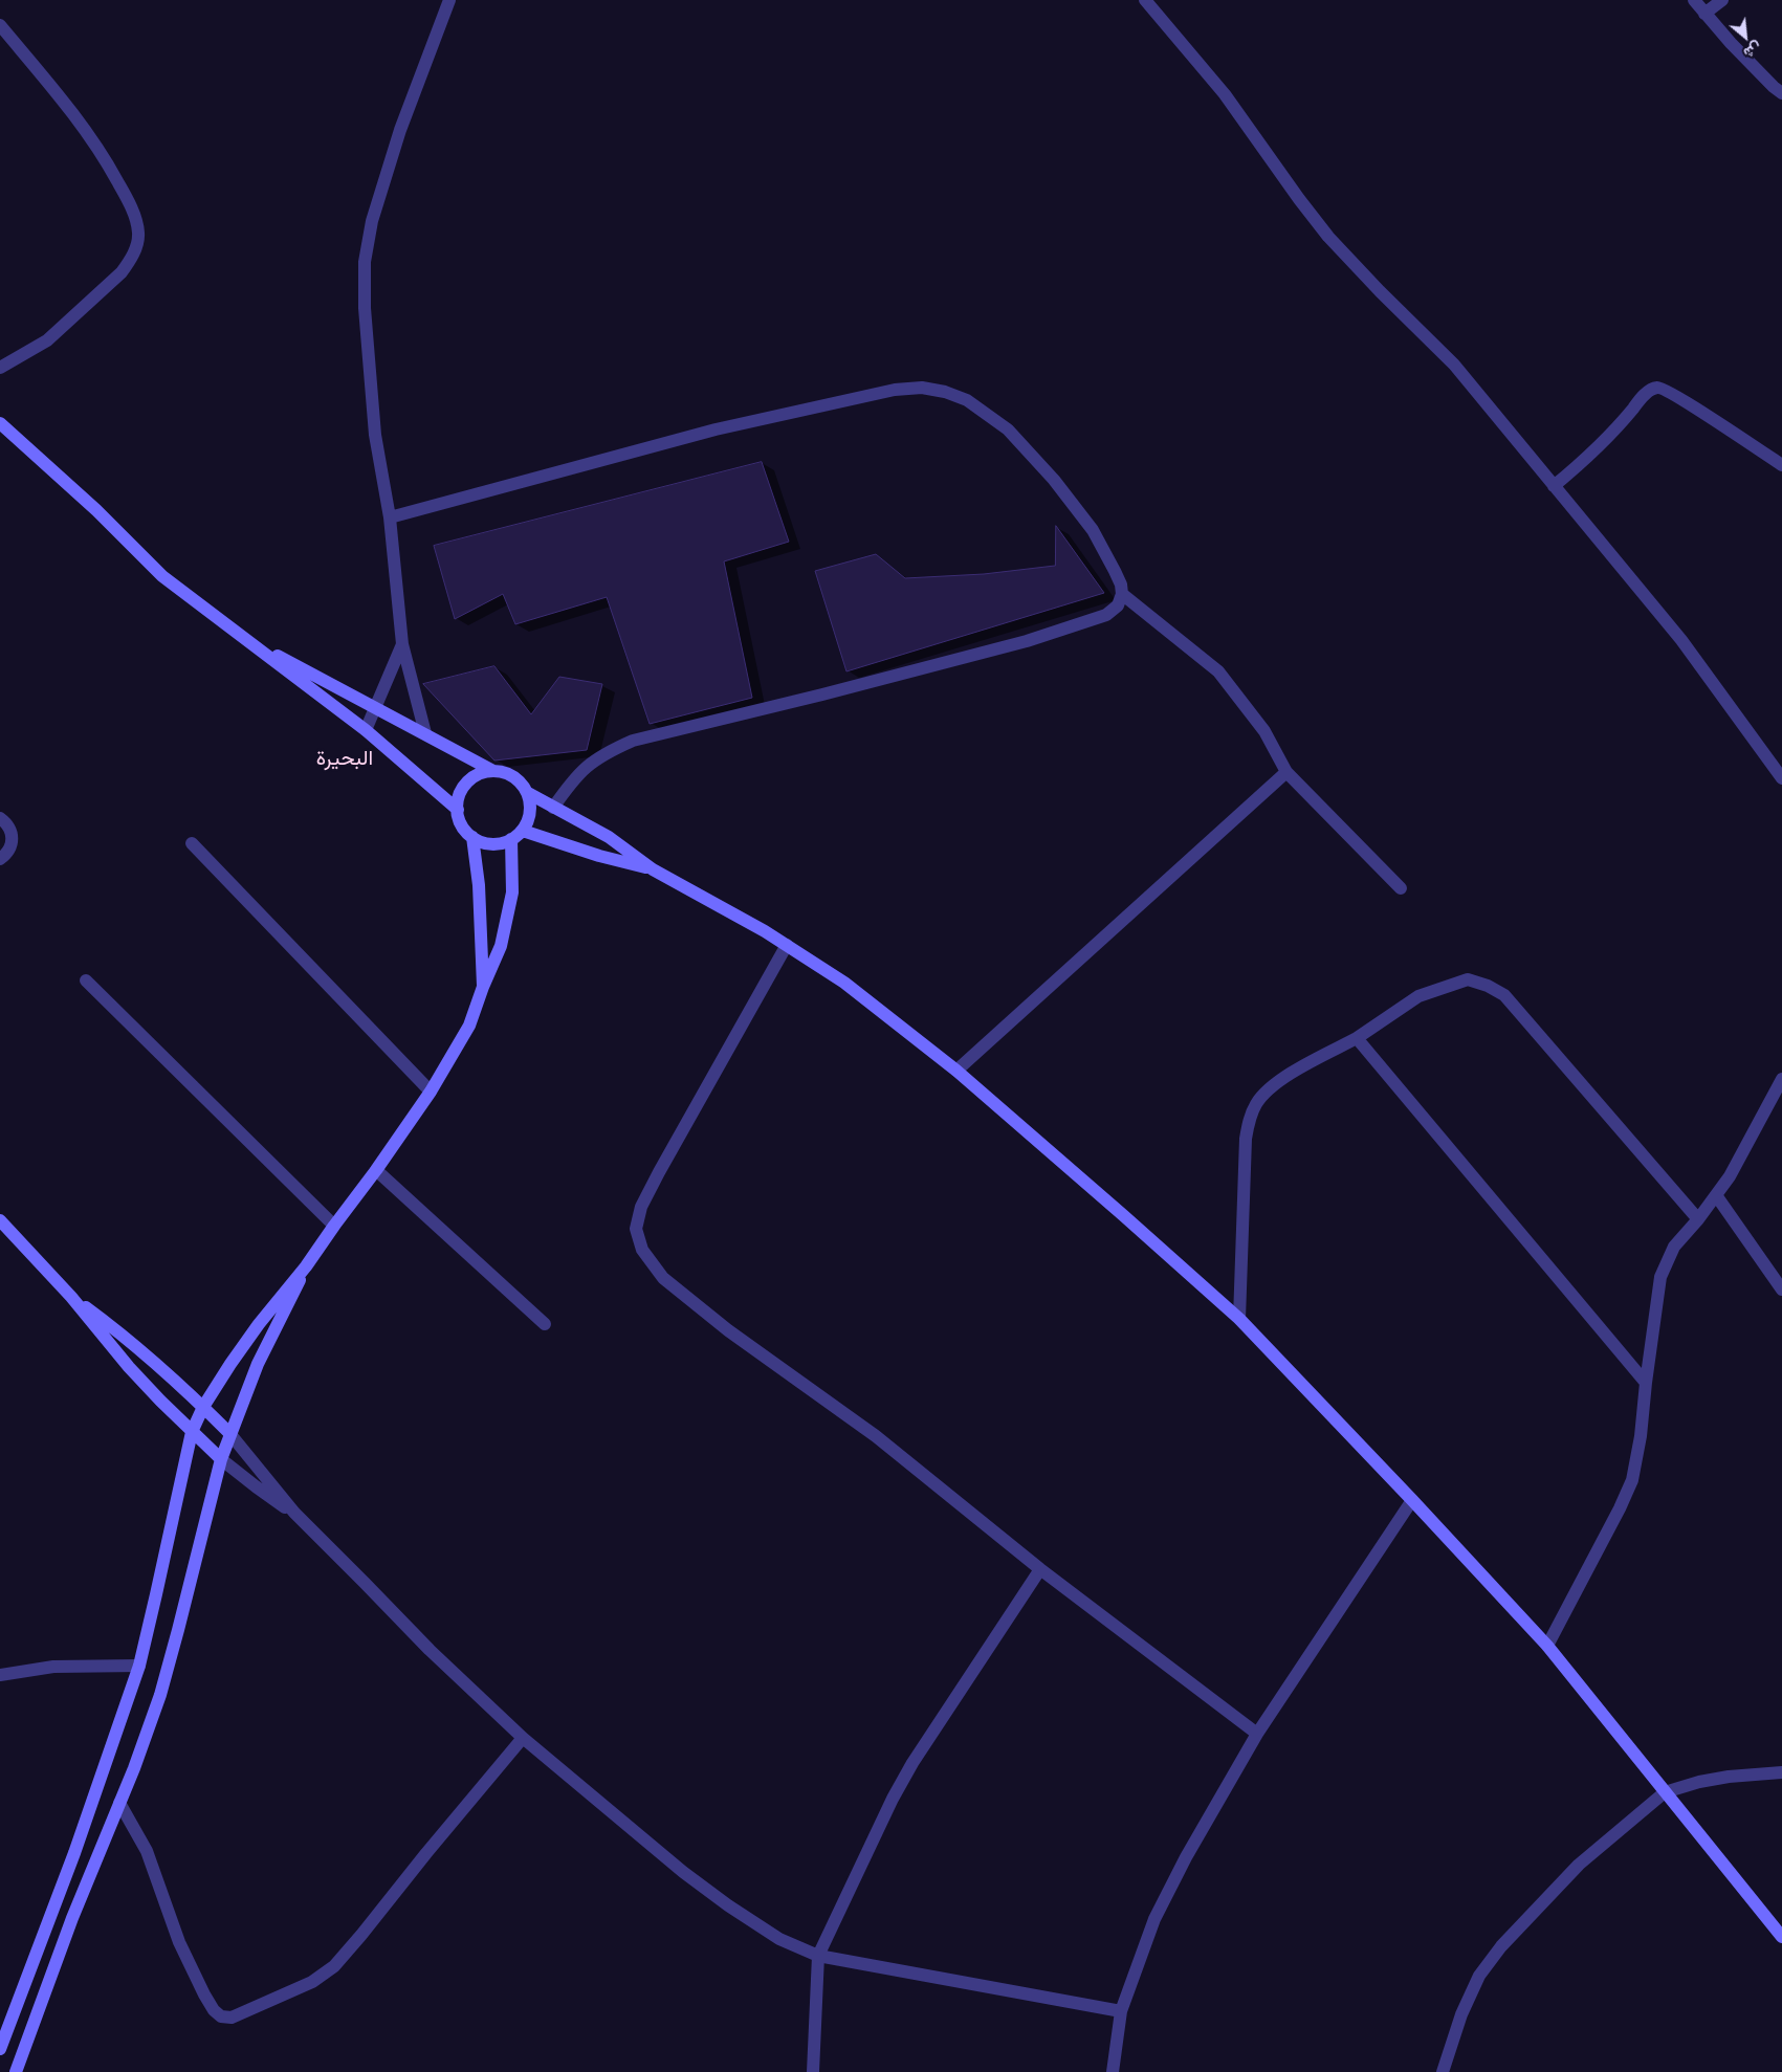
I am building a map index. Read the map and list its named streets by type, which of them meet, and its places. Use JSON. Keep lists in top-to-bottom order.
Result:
{
  "districts": ["البحيرة"],
  "north": "bottom right"
}
